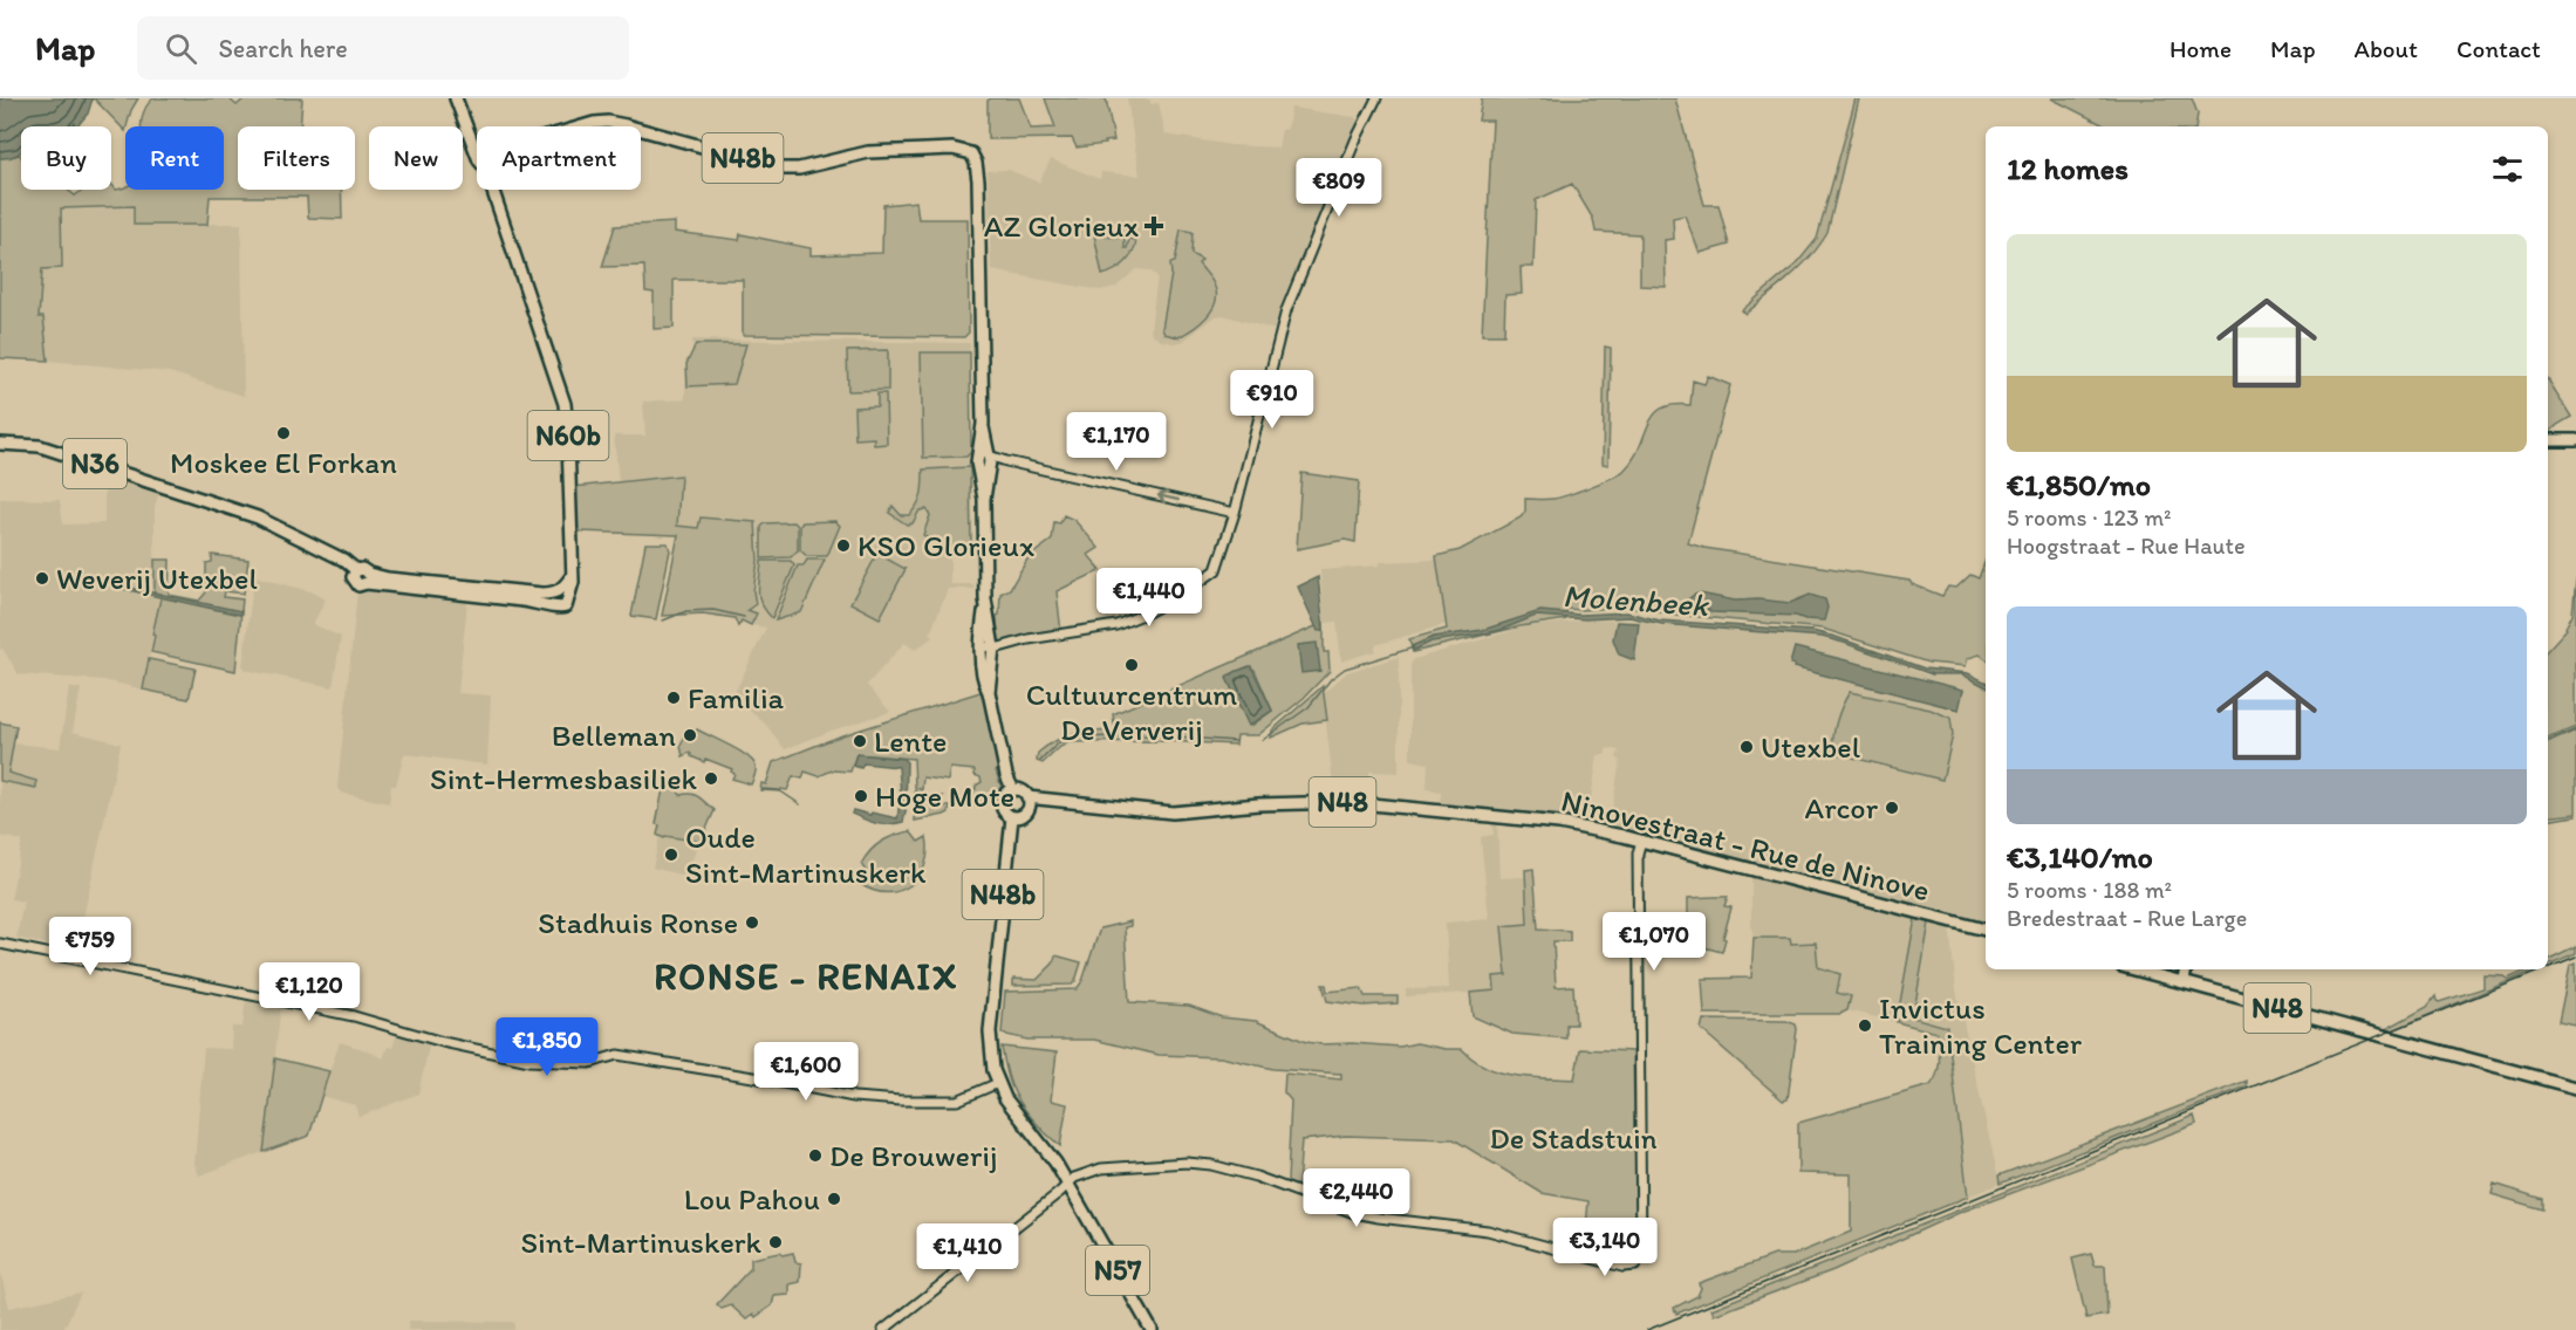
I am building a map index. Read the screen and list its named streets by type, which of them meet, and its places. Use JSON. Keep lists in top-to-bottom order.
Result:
{
  "streets": {
    "main road": [
      "N48b",
      "N60b",
      "N36",
      "N48",
      "Ninovestraat - Rue de Ninove",
      "N57"
    ]
  },
  "crossings": [
    ["N48b", "Ninovestraat - Rue de Ninove"],
    ["N48b", "N57"],
    ["N60b", "N36"]
  ],
  "districts": ["RONSE - RENAIX"],
  "water": ["Molenbeek"],
  "parks": ["De Stadstuin"],
  "places": {
    "health": ["AZ Glorieux"],
    "other": [
      "Moskee El Forkan",
      "KSO Glorieux",
      "Weverij Utexbel",
      "Cultuurcentrum De Ververij",
      "Familia",
      "Belleman",
      "Lente",
      "Utexbel",
      "Sint-Hermesbasiliek",
      "Hoge Mote",
      "Arcor",
      "Oude Sint-Martinuskerk",
      "Stadhuis Ronse",
      "Invictus Training Center",
      "De Brouwerij",
      "Lou Pahou",
      "Sint-Martinuskerk"
    ]
  },
  "page": {
    "header": "Map",
    "search": "Search here",
    "nav": [
      "Home",
      "Map",
      "About",
      "Contact"
    ],
    "chip": [
      "Buy",
      "Rent",
      "Filters",
      "New",
      "Apartment"
    ],
    "heading": "12 homes",
    "price": [
      "€809",
      "€910",
      "€1,170",
      "€1,440",
      "€1,070",
      "€759",
      "€1,120",
      "€1,850",
      "€1,600",
      "€2,440",
      "€3,140",
      "€1,410"
    ],
    "list": [
      {
        "name": "€1,850/mo",
        "note": "5 rooms · 123 m² · Hoogstraat - Rue Haute"
      },
      {
        "name": "€3,140/mo",
        "note": "5 rooms · 188 m² · Bredestraat - Rue Large"
      }
    ]
  }
}
